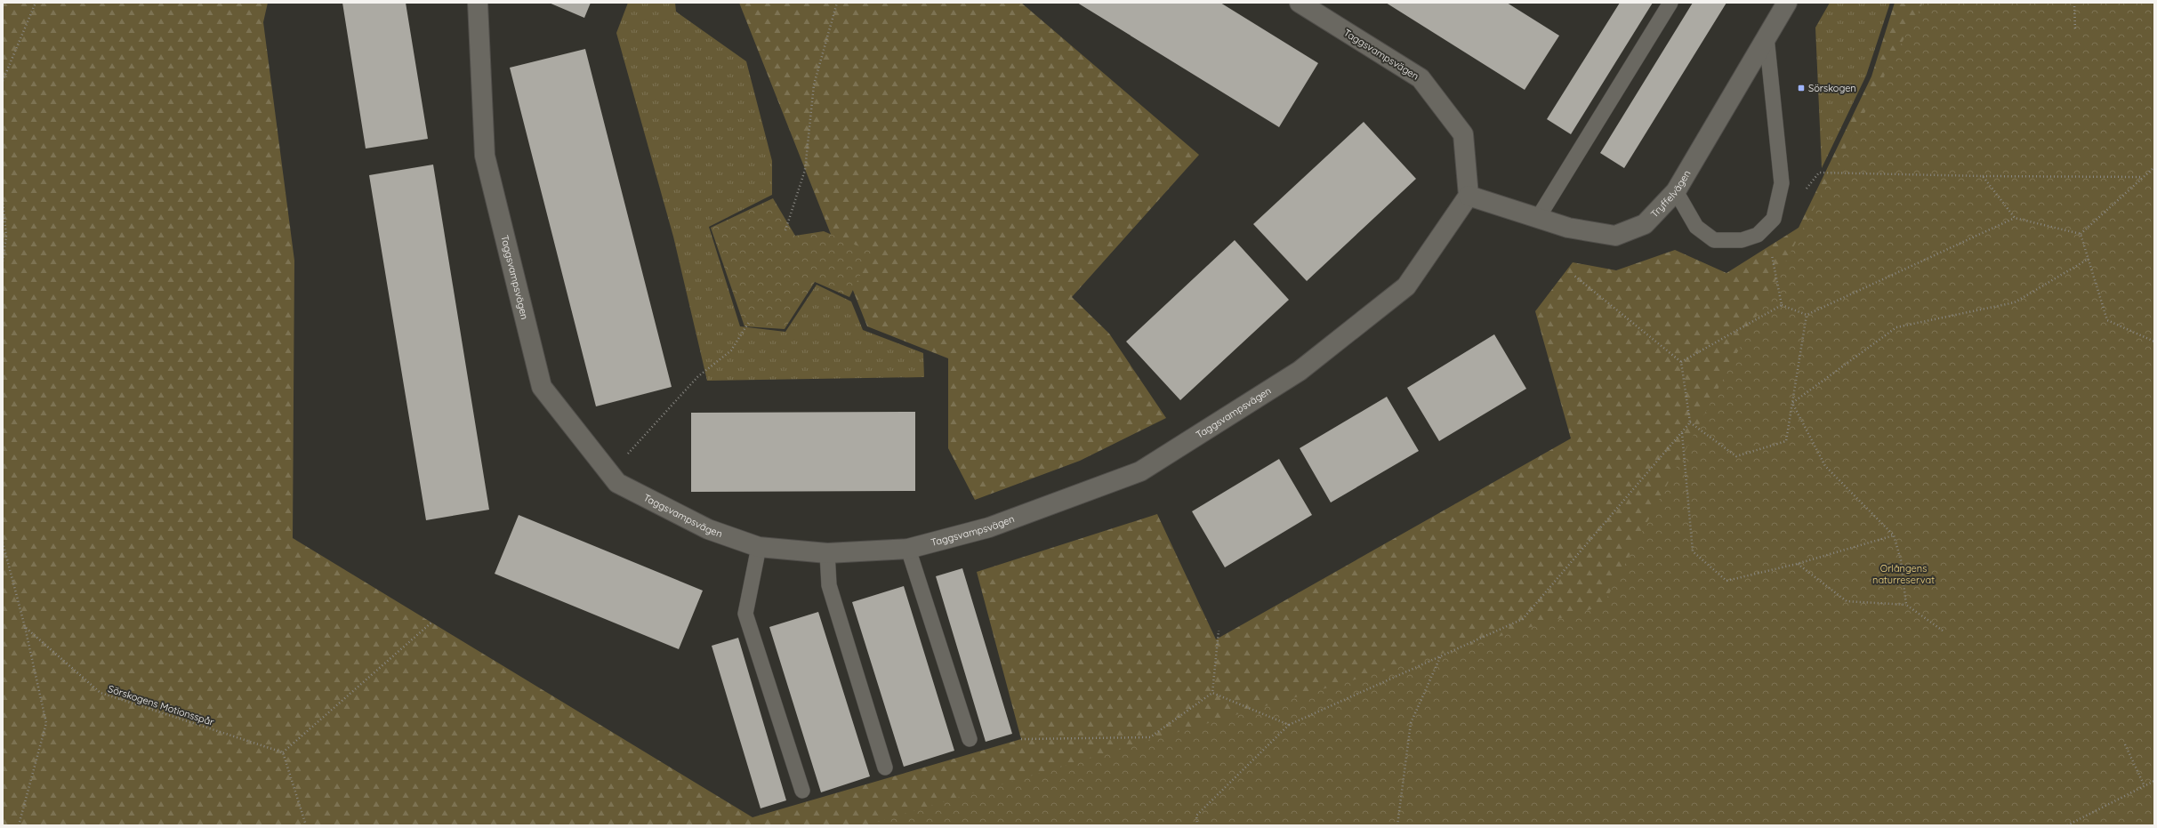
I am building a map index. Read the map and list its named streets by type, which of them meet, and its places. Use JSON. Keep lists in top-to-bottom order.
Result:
{
  "streets": {
    "street": ["Taggsvampsvägen", "Tryffelvägen"],
    "path": ["Sörskogens Motionsspår"]
  },
  "crossings": [
    ["Taggsvampsvägen", "Tryffelvägen"]
  ],
  "parks": ["Orlångens naturreservat"],
  "places": {
    "transit": ["Sörskogen"]
  }
}
